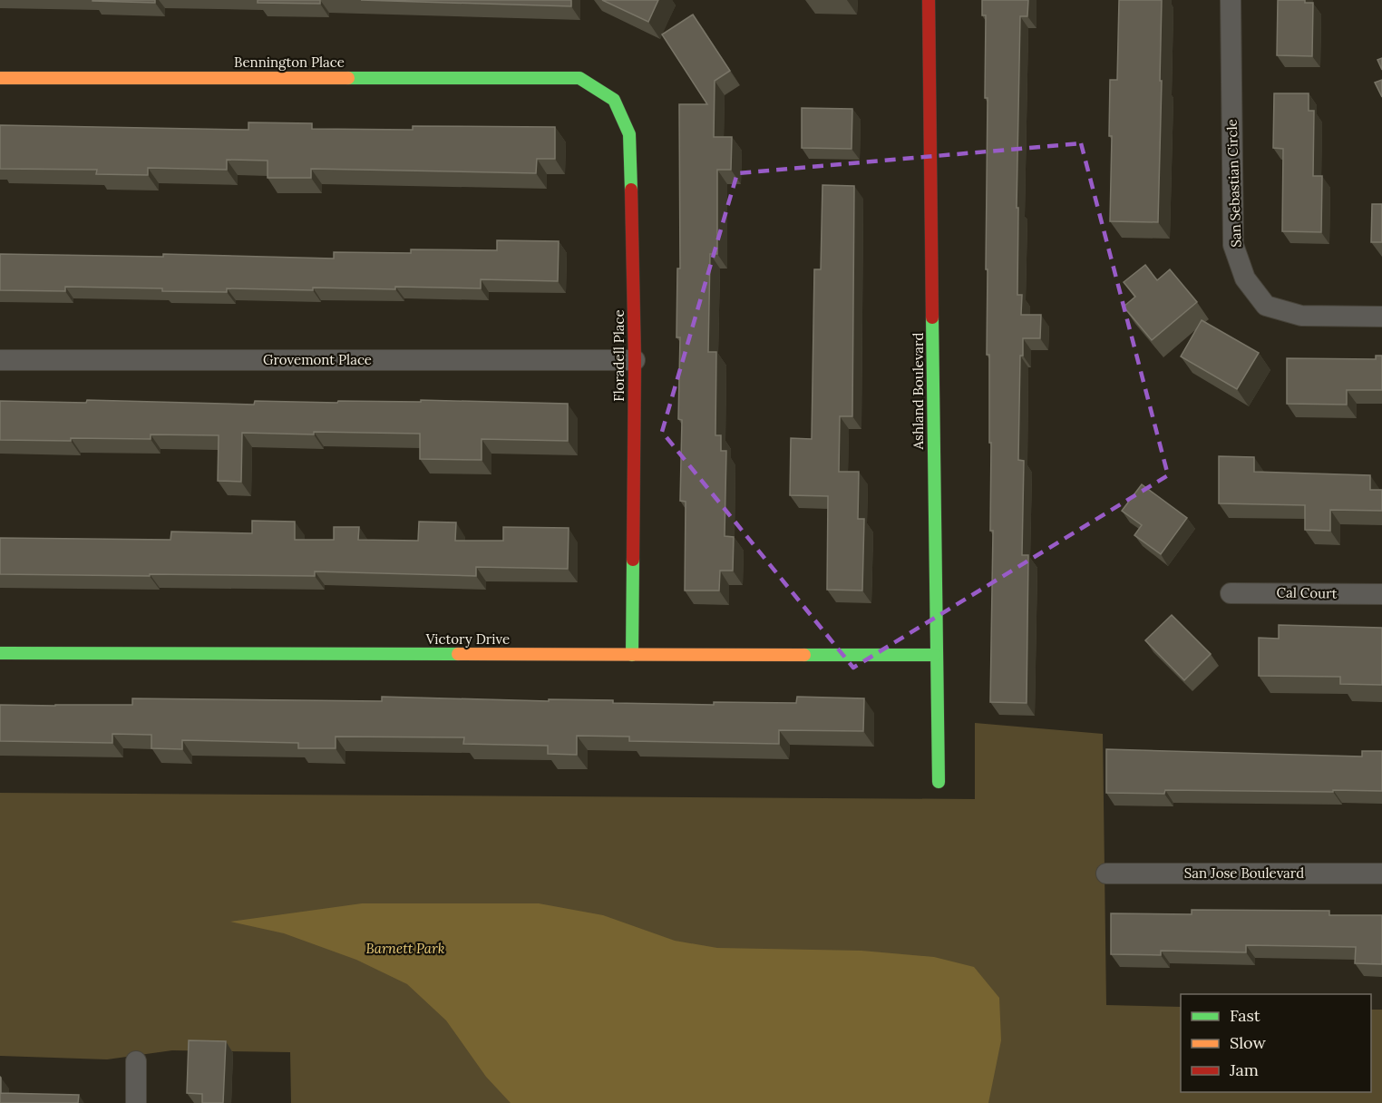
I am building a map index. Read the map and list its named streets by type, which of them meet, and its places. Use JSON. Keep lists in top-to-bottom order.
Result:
{
  "streets": {
    "street": [
      "Bennington Place",
      "San Sebastian Circle",
      "Floradell Place",
      "Grovemont Place",
      "Ashland Boulevard",
      "Cal Court",
      "Victory Drive",
      "San Jose Boulevard"
    ]
  },
  "crossings": [
    ["Bennington Place", "Floradell Place"],
    ["Floradell Place", "Grovemont Place"],
    ["Floradell Place", "Victory Drive"],
    ["Ashland Boulevard", "Victory Drive"]
  ],
  "parks": ["Barnett Park"],
  "legend": ["Fast", "Slow", "Jam"]
}
